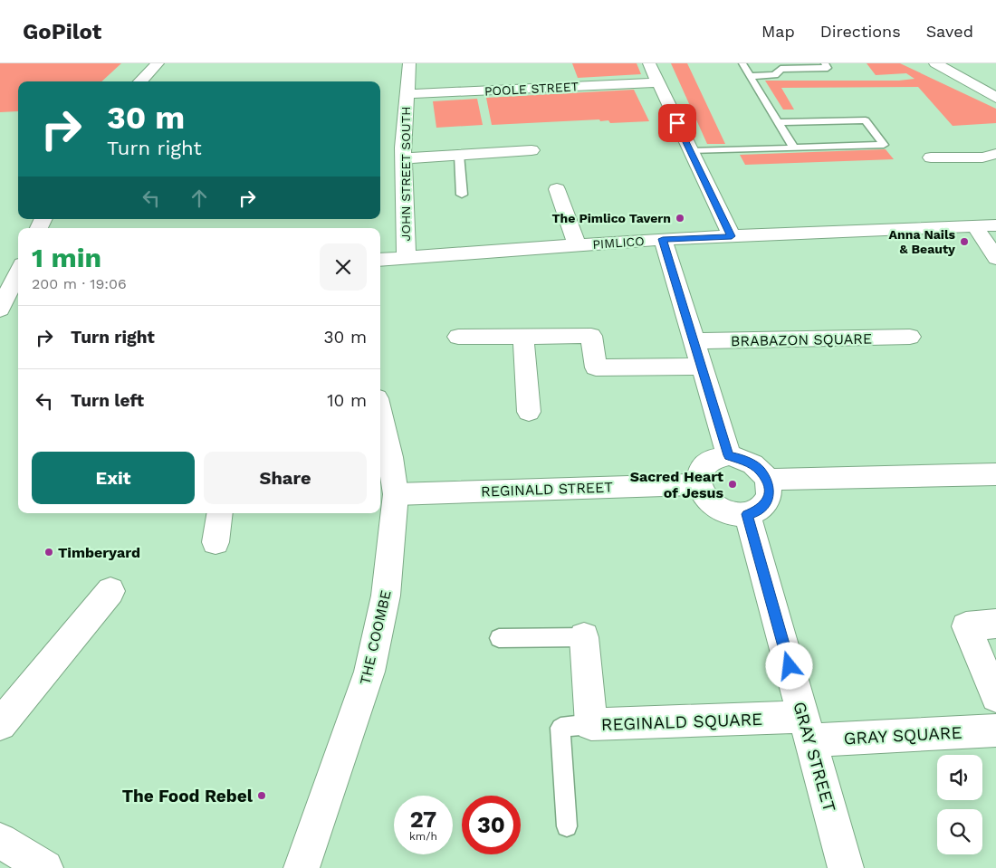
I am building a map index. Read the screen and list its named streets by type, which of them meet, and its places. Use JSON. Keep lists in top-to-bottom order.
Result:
{
  "streets": {
    "street": [
      "POOLE STREET",
      "JOHN STREET SOUTH",
      "PIMLICO",
      "BRABAZON SQUARE",
      "REGINALD STREET",
      "THE COOMBE",
      "REGINALD SQUARE",
      "GRAY SQUARE",
      "GRAY STREET"
    ]
  },
  "crossings": [
    ["POOLE STREET", "JOHN STREET SOUTH"],
    ["JOHN STREET SOUTH", "PIMLICO"],
    ["REGINALD STREET", "THE COOMBE"],
    ["REGINALD STREET", "GRAY STREET"],
    ["REGINALD SQUARE", "GRAY SQUARE"],
    ["REGINALD SQUARE", "GRAY STREET"],
    ["GRAY SQUARE", "GRAY STREET"]
  ],
  "places": [
    "The Pimlico Tavern",
    "Anna Nails & Beauty",
    "Sacred Heart of Jesus",
    "Timberyard",
    "The Food Rebel"
  ],
  "page": {
    "header": "GoPilot",
    "nav": ["Map", "Directions", "Saved"],
    "turn": ["30 m", "Turn right"],
    "heading": ["1 min", "200 m · 19:06"],
    "list": [
      {
        "name": "Turn right",
        "value": "30 m"
      },
      {
        "name": "Turn left",
        "value": "10 m"
      }
    ],
    "buttons": ["Exit", "Share"],
    "speed": "27 km/h",
    "limit": "30"
  }
}
